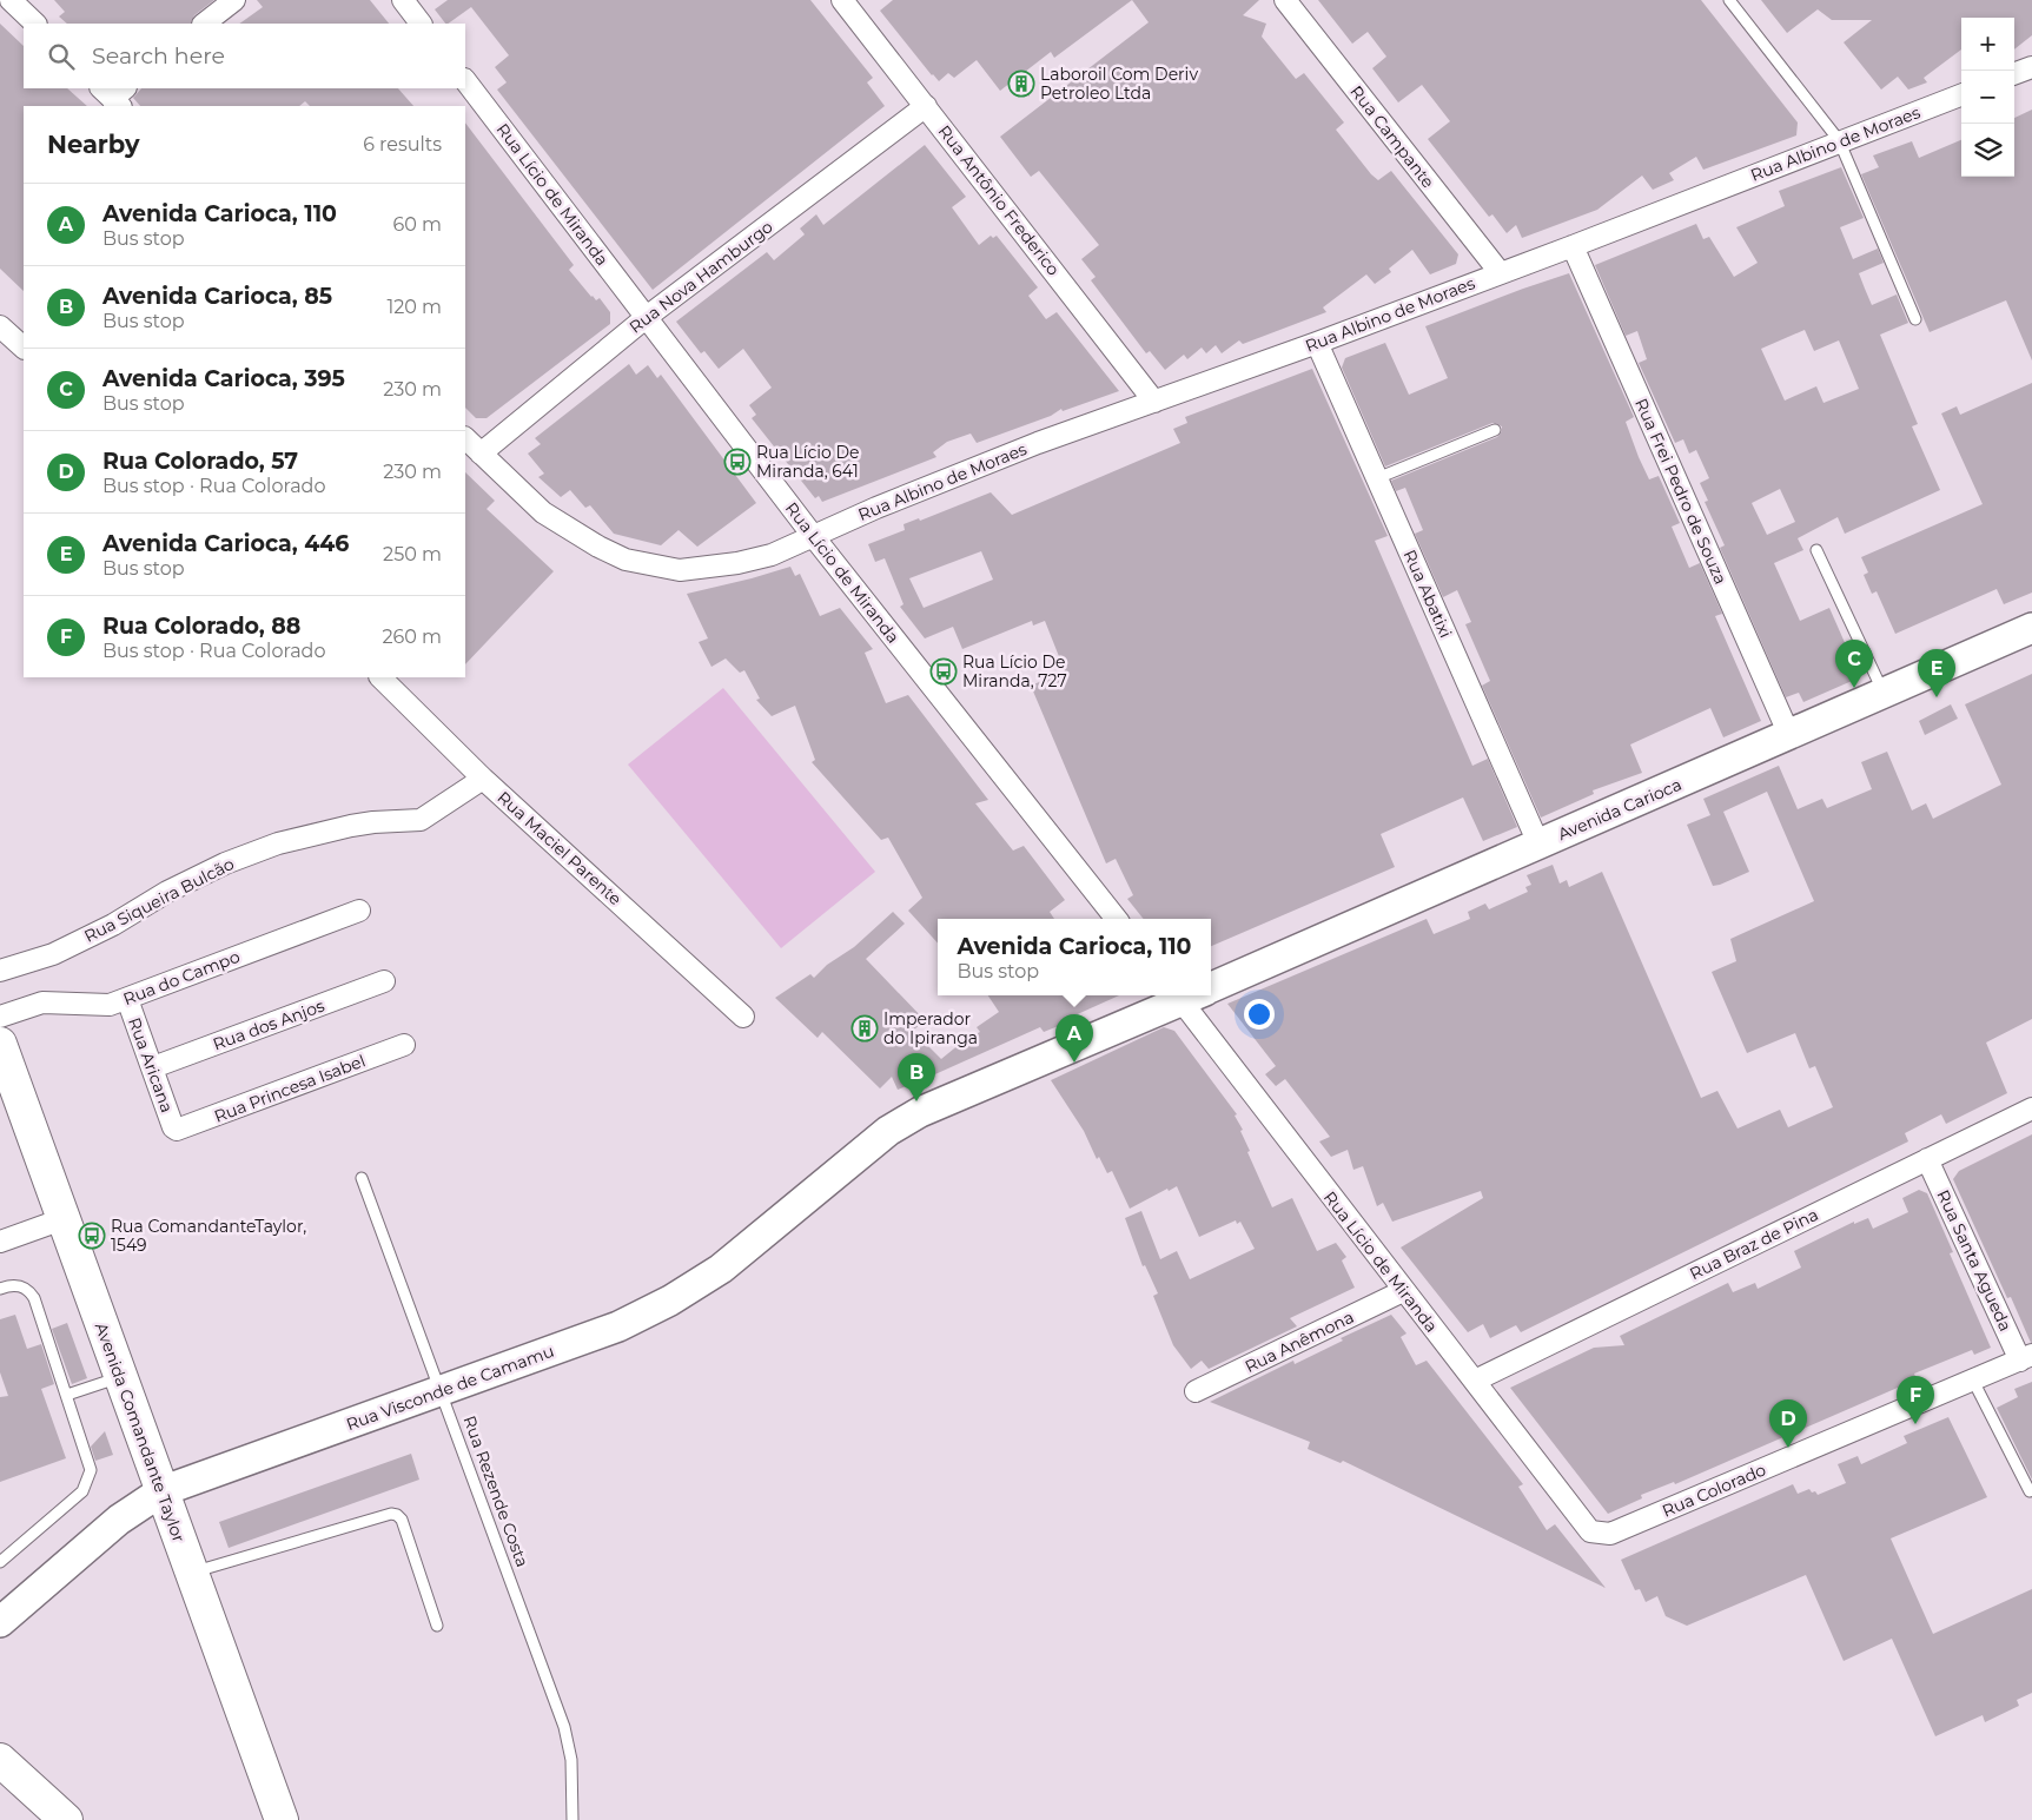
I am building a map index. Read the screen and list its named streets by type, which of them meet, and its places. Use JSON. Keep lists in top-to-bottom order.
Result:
{
  "streets": {
    "main road": ["Avenida Comandante Taylor"],
    "street": [
      "Rua Campante",
      "Rua Albino de Moraes",
      "Rua Lício de Miranda",
      "Rua Antônio Frederico",
      "Rua Nova Hamburgo",
      "Rua Frei Pedro de Souza",
      "Rua Abatixi",
      "Avenida Carioca",
      "Rua Maciel Parente",
      "Rua Siqueira Bulcão",
      "Rua do Campo",
      "Rua dos Anjos",
      "Rua Aricana",
      "Rua Princesa Isabel",
      "Rua Braz de Pina",
      "Rua Santa Agueda",
      "Rua Anêmona",
      "Rua Visconde de Camamu",
      "Rua Colorado"
    ],
    "lane": ["Rua Rezende Costa"]
  },
  "crossings": [
    ["Rua Campante", "Rua Albino de Moraes"],
    ["Rua Albino de Moraes", "Rua Lício de Miranda"],
    ["Rua Albino de Moraes", "Rua Antônio Frederico"],
    ["Rua Albino de Moraes", "Rua Nova Hamburgo"],
    ["Rua Albino de Moraes", "Rua Frei Pedro de Souza"],
    ["Rua Albino de Moraes", "Rua Abatixi"],
    ["Rua Lício de Miranda", "Rua Nova Hamburgo"],
    ["Rua Lício de Miranda", "Rua Braz de Pina"],
    ["Rua Lício de Miranda", "Rua Anêmona"],
    ["Rua Lício de Miranda", "Rua Colorado"],
    ["Rua Antônio Frederico", "Rua Nova Hamburgo"],
    ["Rua Frei Pedro de Souza", "Avenida Carioca"],
    ["Rua Abatixi", "Avenida Carioca"],
    ["Avenida Carioca", "Rua Visconde de Camamu"],
    ["Rua Maciel Parente", "Rua Siqueira Bulcão"],
    ["Rua do Campo", "Rua Aricana"],
    ["Rua dos Anjos", "Rua Aricana"],
    ["Rua Aricana", "Rua Princesa Isabel"],
    ["Rua Braz de Pina", "Rua Santa Agueda"],
    ["Rua Santa Agueda", "Rua Colorado"],
    ["Rua Visconde de Camamu", "Avenida Comandante Taylor"],
    ["Rua Visconde de Camamu", "Rua Rezende Costa"]
  ],
  "places": {
    "building": ["Laboroil Com Deriv Petroleo Ltda", "Imperador do Ipiranga"],
    "bus stop": ["Rua Lício De Miranda, 641", "Rua Lício De Miranda, 727", "Rua ComandanteTaylor, 1549"]
  },
  "page": {
    "map_buttons": ["+", "−"],
    "search": "Search here",
    "heading": ["Nearby", "6 results"],
    "list": [
      {
        "mark": "A",
        "name": "Avenida Carioca, 110",
        "note": "Bus stop",
        "value": "60 m"
      },
      {
        "mark": "B",
        "name": "Avenida Carioca, 85",
        "note": "Bus stop",
        "value": "120 m"
      },
      {
        "mark": "C",
        "name": "Avenida Carioca, 395",
        "note": "Bus stop",
        "value": "230 m"
      },
      {
        "mark": "D",
        "name": "Rua Colorado, 57",
        "note": "Bus stop · Rua Colorado",
        "value": "230 m"
      },
      {
        "mark": "E",
        "name": "Avenida Carioca, 446",
        "note": "Bus stop",
        "value": "250 m"
      },
      {
        "mark": "F",
        "name": "Rua Colorado, 88",
        "note": "Bus stop · Rua Colorado",
        "value": "260 m"
      }
    ],
    "pins": [
      "C",
      "E",
      "A",
      "B",
      "F",
      "D"
    ],
    "popup": ["Avenida Carioca, 110", "Bus stop"]
  }
}
